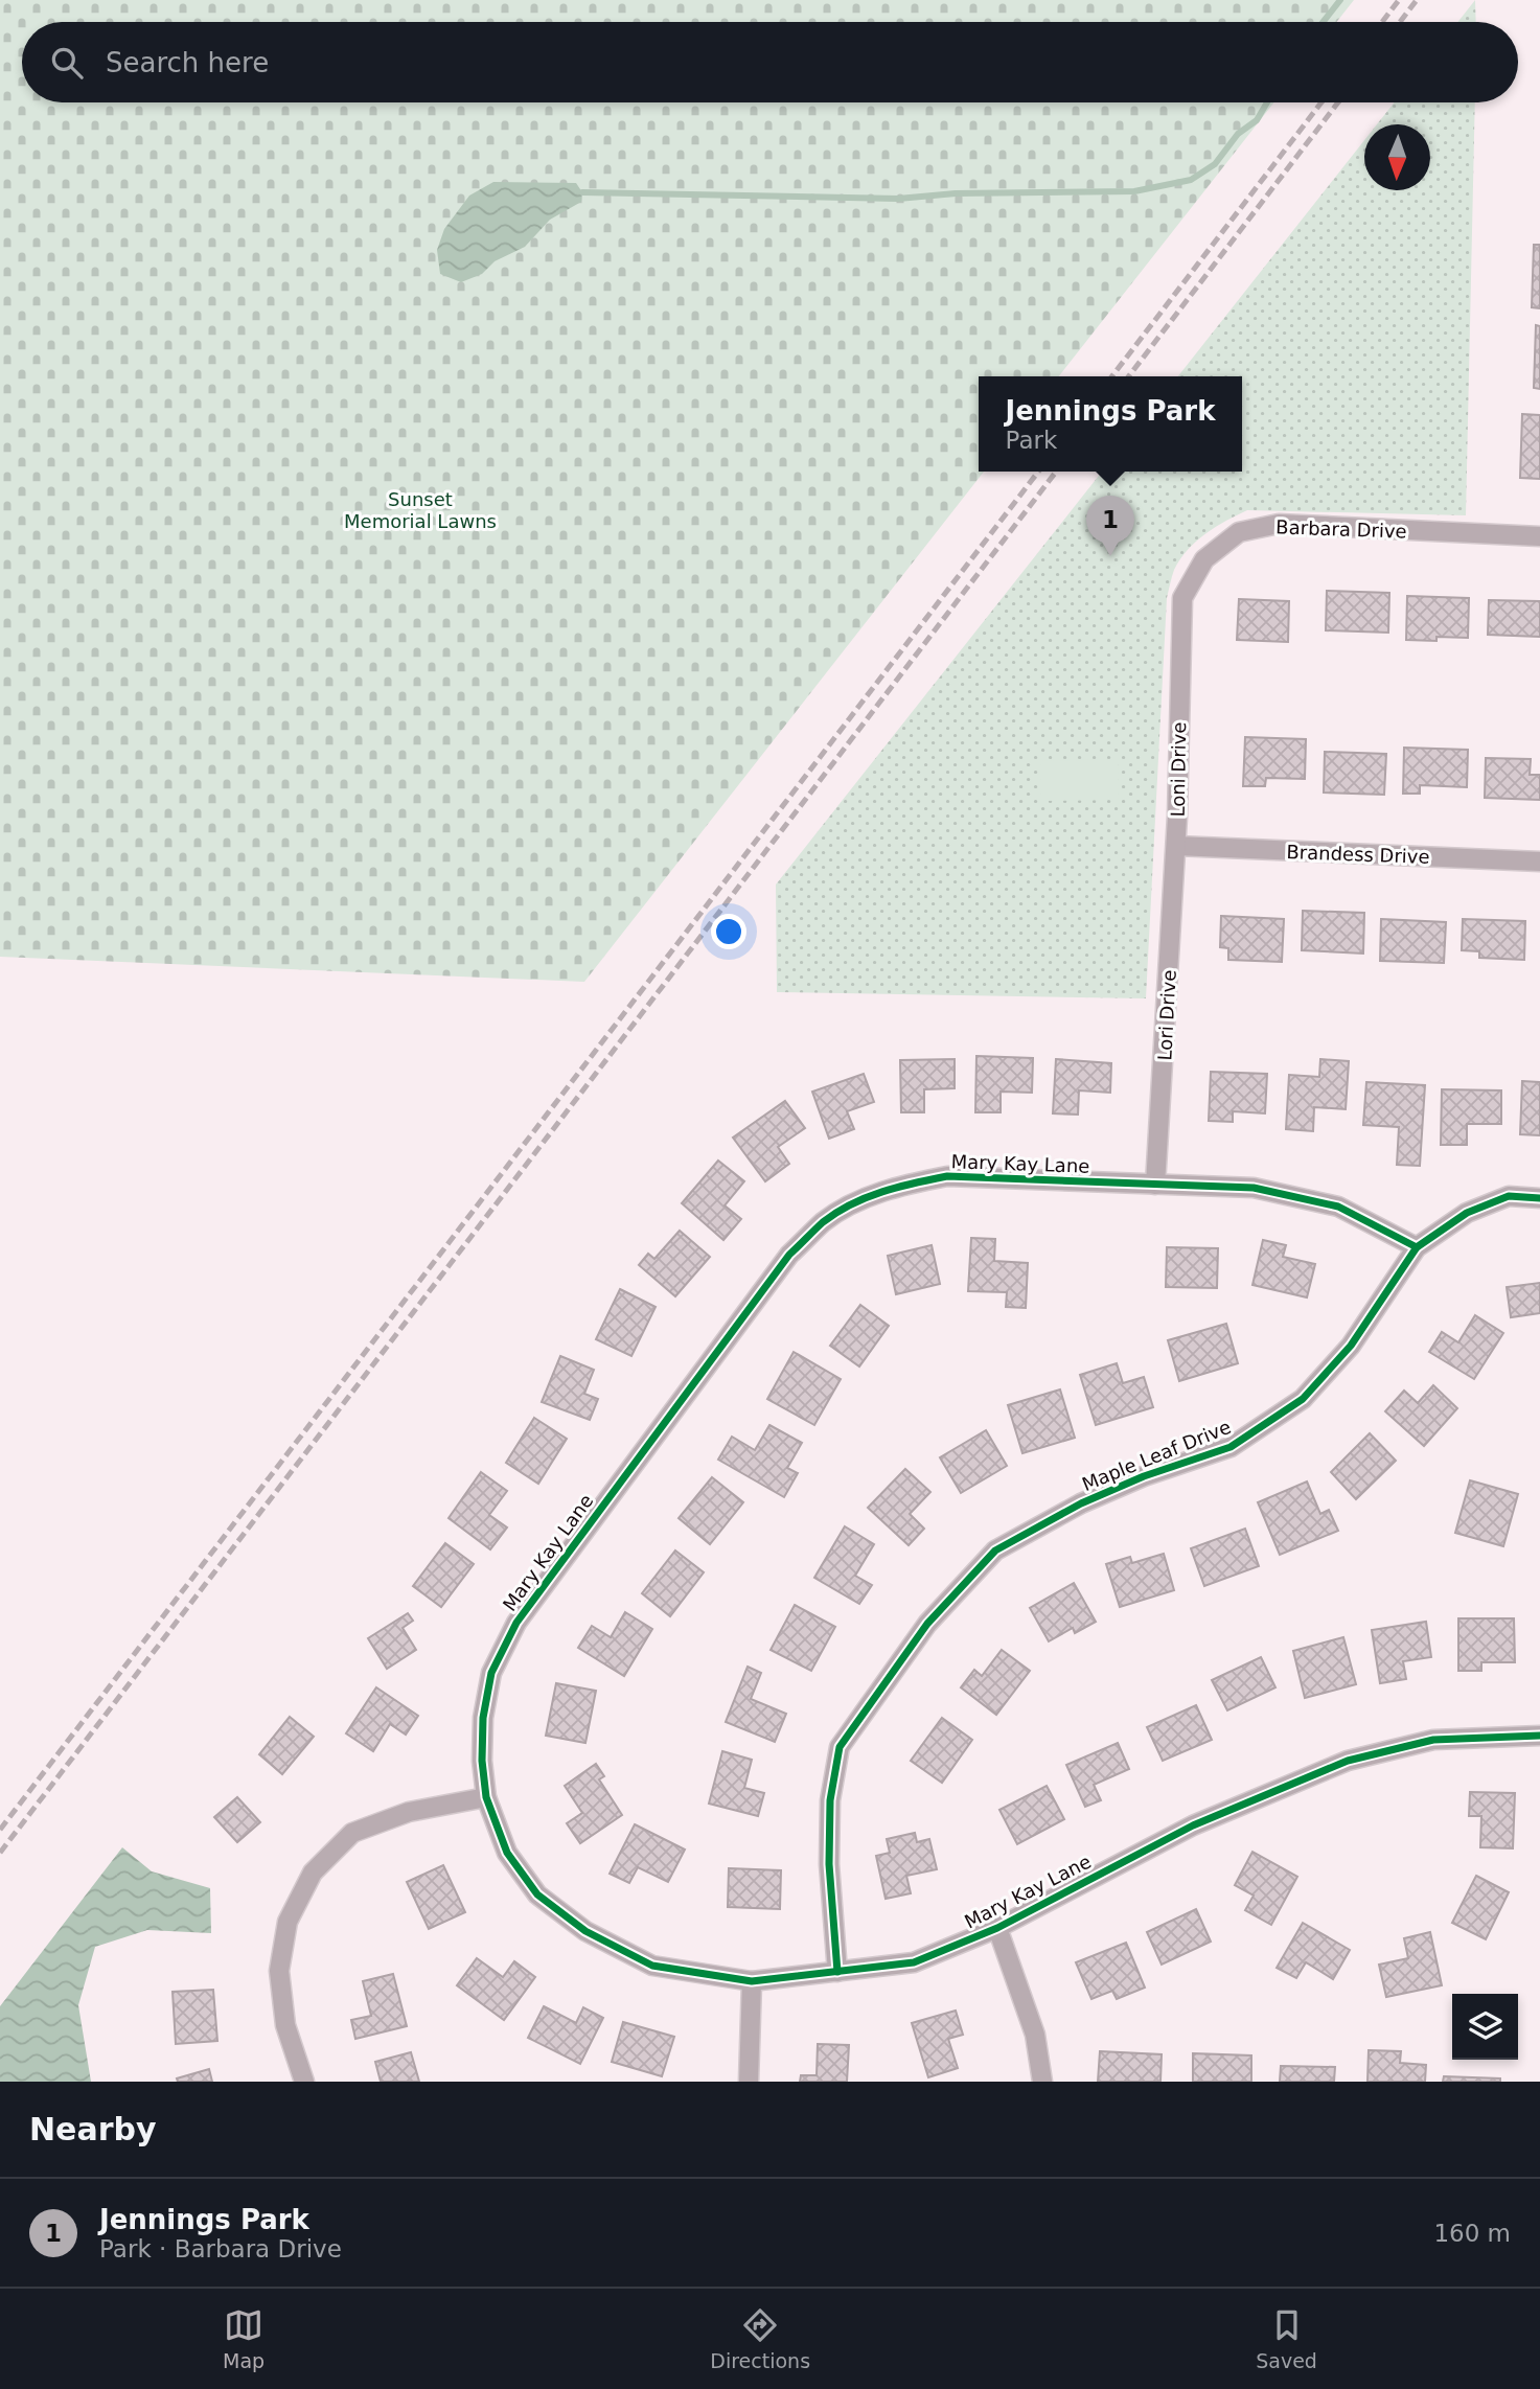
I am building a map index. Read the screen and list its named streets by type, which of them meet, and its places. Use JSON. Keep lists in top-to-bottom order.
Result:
{
  "streets": {
    "street": [
      "Barbara Drive",
      "Loni Drive",
      "Brandess Drive",
      "Lori Drive",
      "Mary Kay Lane",
      "Maple Leaf Drive"
    ]
  },
  "crossings": [
    ["Barbara Drive", "Loni Drive"],
    ["Loni Drive", "Brandess Drive"],
    ["Loni Drive", "Lori Drive"],
    ["Brandess Drive", "Lori Drive"],
    ["Lori Drive", "Mary Kay Lane"],
    ["Mary Kay Lane", "Maple Leaf Drive"]
  ],
  "parks": ["Sunset Memorial Lawns"],
  "north": "bottom",
  "page": {
    "search": "Search here",
    "popup": ["Jennings Park", "Park"],
    "pins": "1",
    "heading": "Nearby",
    "list": [
      {
        "mark": "1",
        "name": "Jennings Park",
        "note": "Park · Barbara Drive",
        "value": "160 m"
      }
    ],
    "nav": ["Map", "Directions", "Saved"]
  }
}
